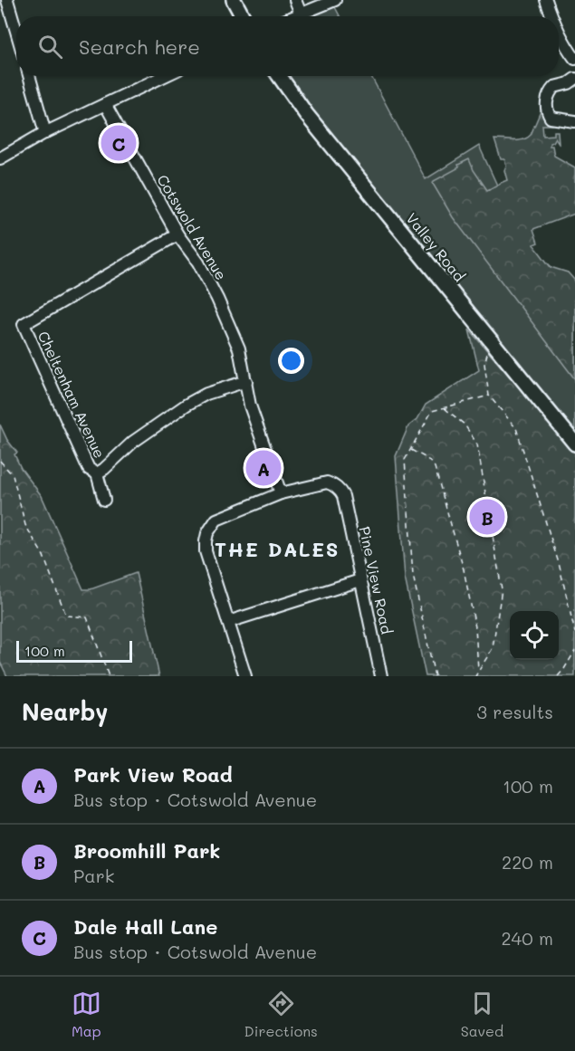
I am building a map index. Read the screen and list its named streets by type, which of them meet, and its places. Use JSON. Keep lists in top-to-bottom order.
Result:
{
  "streets": {
    "main road": ["Valley Road"],
    "street": ["Cotswold Avenue", "Cheltenham Avenue", "Pine View Road"]
  },
  "crossings": [
    ["Cotswold Avenue", "Cheltenham Avenue"],
    ["Cotswold Avenue", "Pine View Road"]
  ],
  "districts": ["THE DALES"],
  "scale_bar": "100 m",
  "page": {
    "search": "Search here",
    "pins": ["C", "A", "B"],
    "scale": "100 m",
    "heading": ["Nearby", "3 results"],
    "list": [
      {
        "mark": "A",
        "name": "Park View Road",
        "note": "Bus stop · Cotswold Avenue",
        "value": "100 m"
      },
      {
        "mark": "B",
        "name": "Broomhill Park",
        "note": "Park",
        "value": "220 m"
      },
      {
        "mark": "C",
        "name": "Dale Hall Lane",
        "note": "Bus stop · Cotswold Avenue",
        "value": "240 m"
      }
    ],
    "nav": ["Map", "Directions", "Saved"]
  }
}
